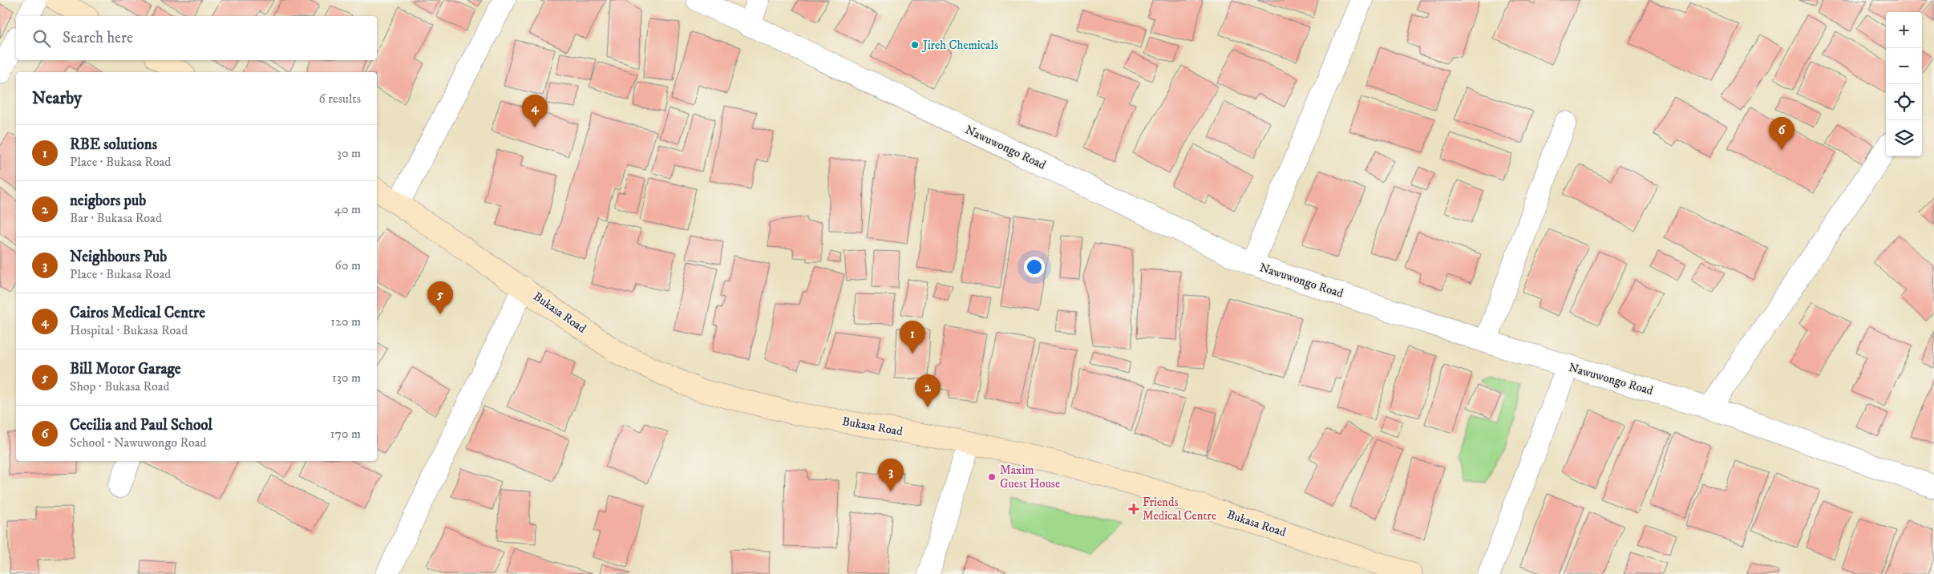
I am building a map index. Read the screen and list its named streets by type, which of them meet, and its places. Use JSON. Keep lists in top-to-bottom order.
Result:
{
  "streets": {
    "street": ["Nawuwongo Road", "Bukasa Road"]
  },
  "places": {
    "other": ["Jireh Chemicals", "Maxim Guest House"],
    "health": ["Friends Medical Centre"]
  },
  "page": {
    "map_buttons": ["+", "−"],
    "search": "Search here",
    "heading": ["Nearby", "6 results"],
    "pins": [
      "4",
      "6",
      "5",
      "1",
      "2",
      "3"
    ],
    "list": [
      {
        "mark": "1",
        "name": "RBE solutions",
        "note": "Place · Bukasa Road",
        "value": "30 m"
      },
      {
        "mark": "2",
        "name": "neigbors pub",
        "note": "Bar · Bukasa Road",
        "value": "40 m"
      },
      {
        "mark": "3",
        "name": "Neighbours Pub",
        "note": "Place · Bukasa Road",
        "value": "60 m"
      },
      {
        "mark": "4",
        "name": "Cairos Medical Centre",
        "note": "Hospital · Bukasa Road",
        "value": "120 m"
      },
      {
        "mark": "5",
        "name": "Bill Motor Garage",
        "note": "Shop · Bukasa Road",
        "value": "130 m"
      },
      {
        "mark": "6",
        "name": "Cecilia and Paul School",
        "note": "School · Nawuwongo Road",
        "value": "170 m"
      }
    ]
  }
}
